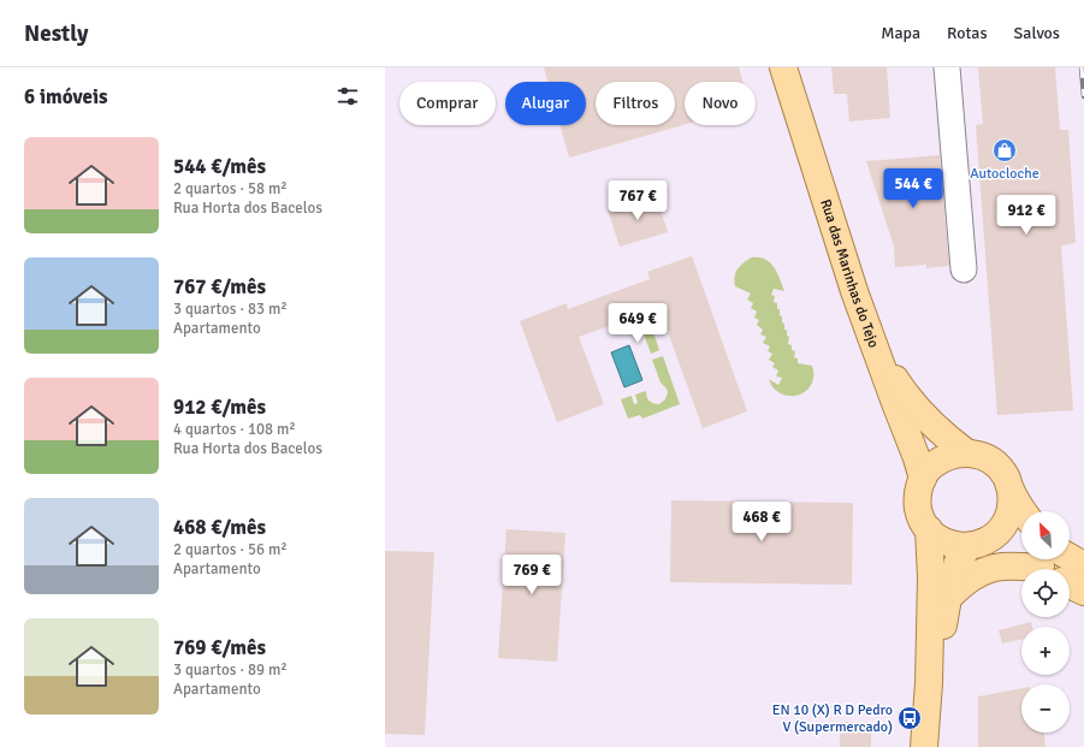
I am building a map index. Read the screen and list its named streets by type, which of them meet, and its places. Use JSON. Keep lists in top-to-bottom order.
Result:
{
  "streets": {
    "main road": ["Rua das Marinhas do Tejo"]
  },
  "places": {
    "shop": ["Autocloche"],
    "bus stop": ["EN 10 (X) R D Pedro V (Supermercado)"]
  },
  "north": "top left",
  "page": {
    "header": "Nestly",
    "nav": ["Mapa", "Rotas", "Salvos"],
    "heading": "6 imóveis",
    "chip": [
      "Comprar",
      "Alugar",
      "Filtros",
      "Novo"
    ],
    "list": [
      {
        "name": "544 €/mês",
        "note": "2 quartos · 58 m² · Rua Horta dos Bacelos"
      },
      {
        "name": "767 €/mês",
        "note": "3 quartos · 83 m² · Apartamento"
      },
      {
        "name": "912 €/mês",
        "note": "4 quartos · 108 m² · Rua Horta dos Bacelos"
      },
      {
        "name": "468 €/mês",
        "note": "2 quartos · 56 m² · Apartamento"
      },
      {
        "name": "769 €/mês",
        "note": "3 quartos · 89 m² · Apartamento"
      }
    ],
    "price": [
      "544 €",
      "767 €",
      "912 €",
      "649 €",
      "468 €",
      "769 €"
    ],
    "map_buttons": ["+", "−"]
  }
}
